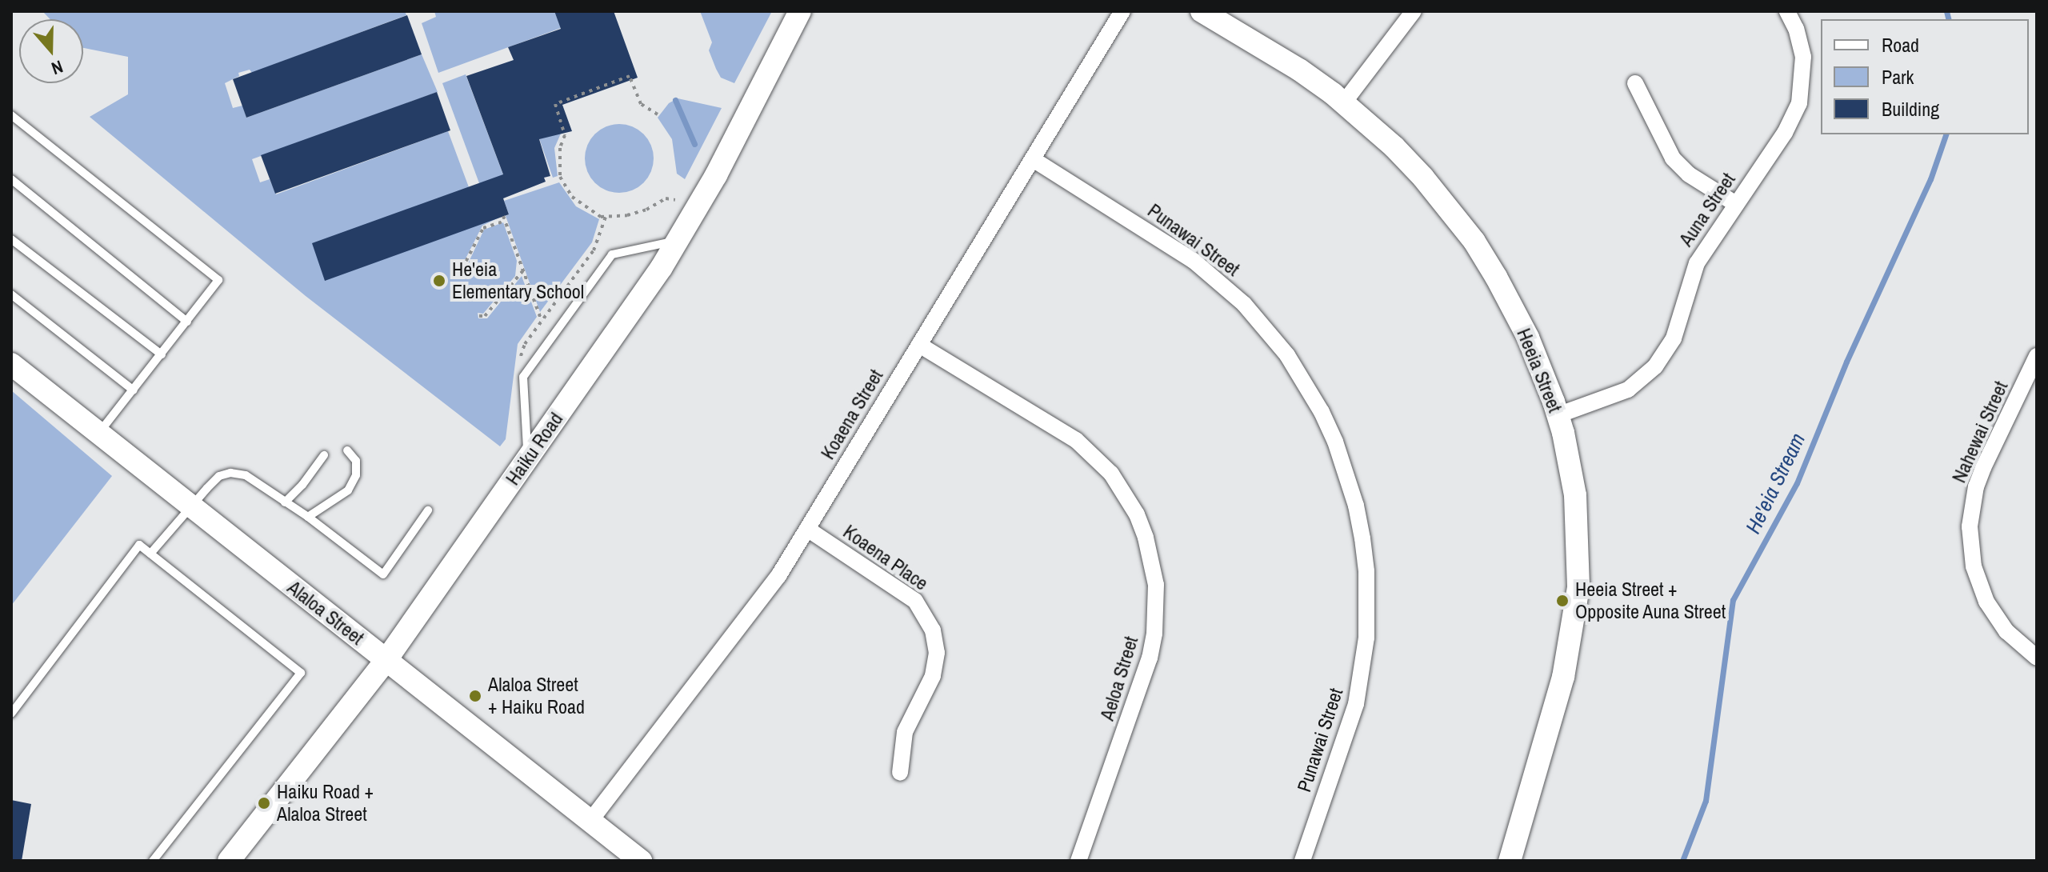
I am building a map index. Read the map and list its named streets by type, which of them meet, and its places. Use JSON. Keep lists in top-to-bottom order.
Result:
{
  "streets": {
    "street": [
      "Auna Street",
      "Punawai Street",
      "Heeia Street",
      "Koaena Street",
      "Nahewai Street",
      "Haiku Road",
      "Koaena Place",
      "Alaloa Street",
      "Aeloa Street"
    ]
  },
  "crossings": [
    ["Auna Street", "Heeia Street"],
    ["Punawai Street", "Koaena Street"],
    ["Koaena Street", "Koaena Place"],
    ["Koaena Street", "Alaloa Street"],
    ["Koaena Street", "Aeloa Street"],
    ["Haiku Road", "Alaloa Street"]
  ],
  "water": ["He'eia Stream"],
  "places": [
    "He'eia Elementary School",
    "Heeia Street + Opposite Auna Street",
    "Alaloa Street + Haiku Road",
    "Haiku Road + Alaloa Street"
  ],
  "legend": ["Road", "Park", "Building"],
  "north": "bottom"
}
